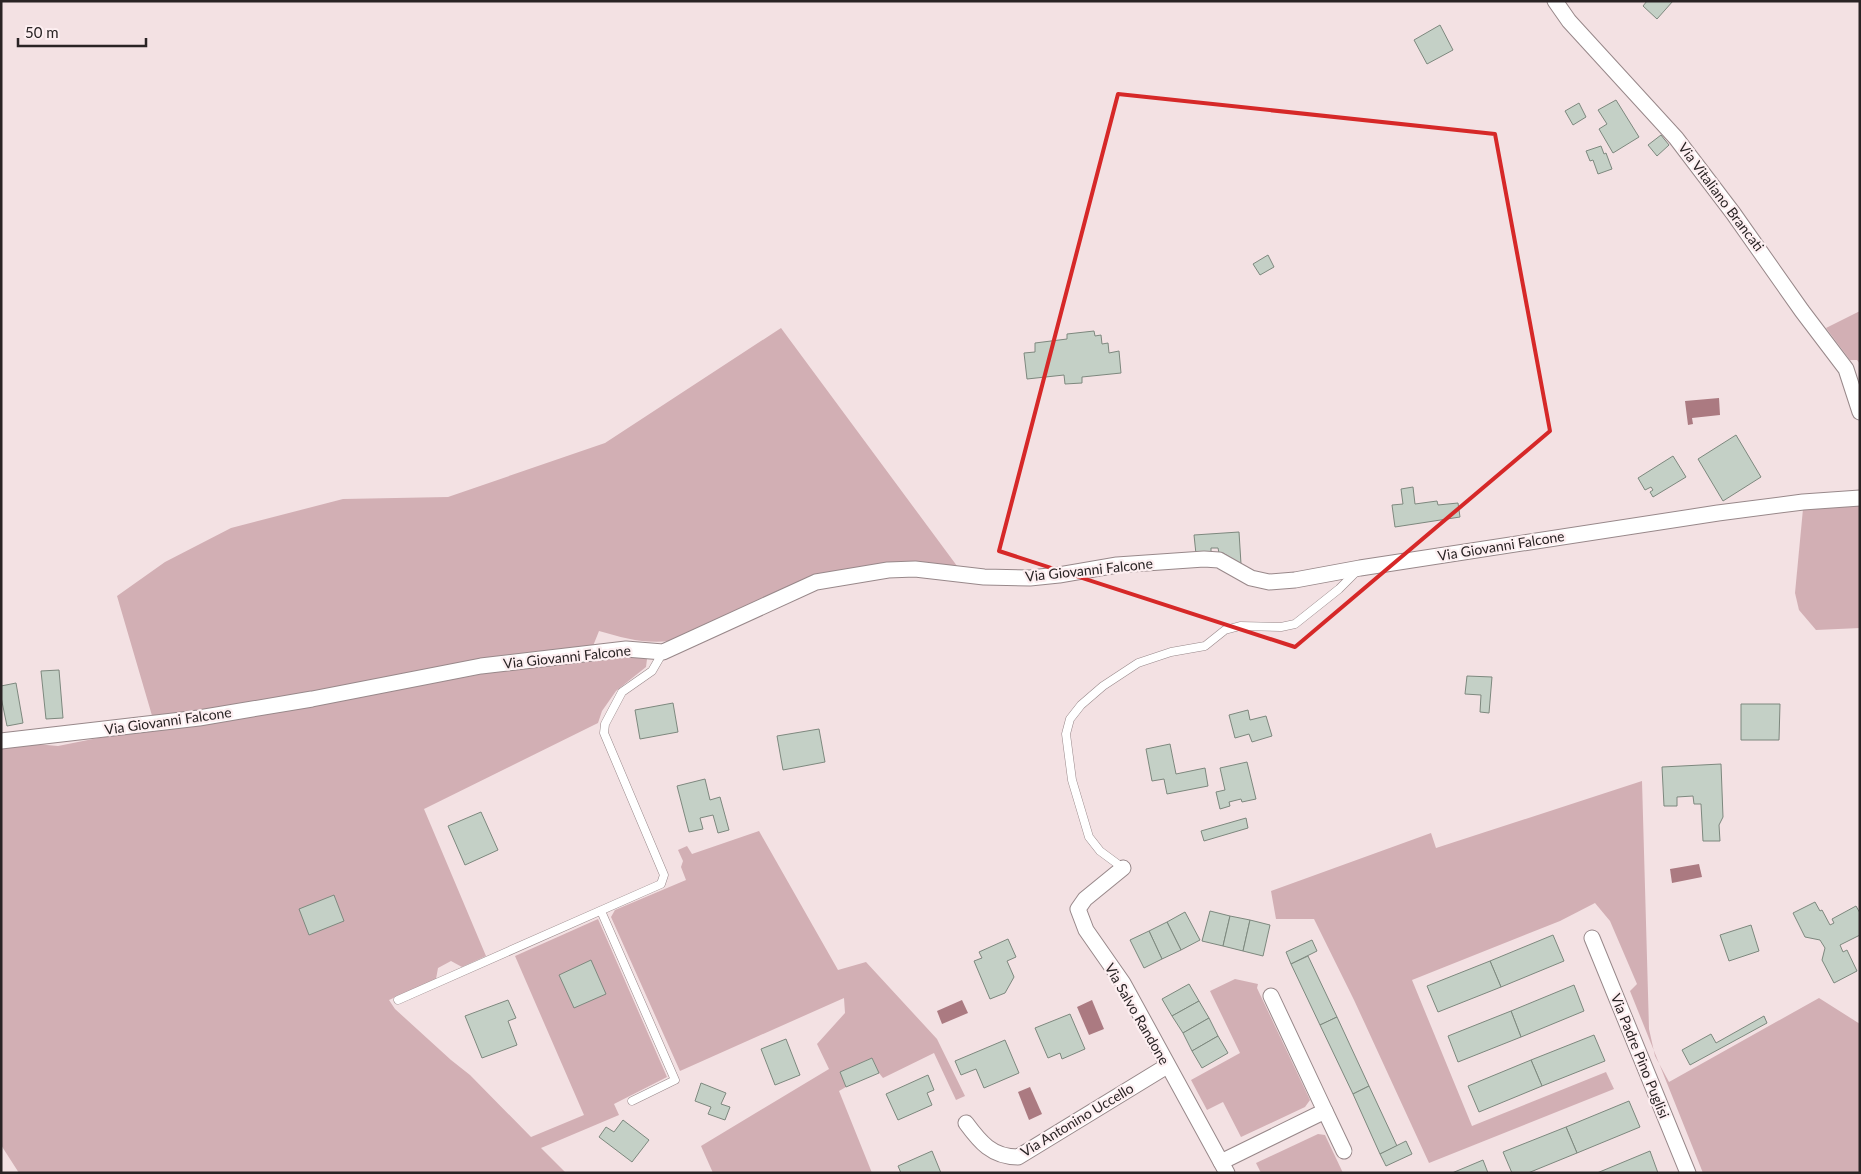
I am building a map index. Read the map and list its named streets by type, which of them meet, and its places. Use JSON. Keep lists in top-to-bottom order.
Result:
{
  "streets": {
    "street": [
      "Via Vitaliano Brancati",
      "Via Giovanni Falcone",
      "Via Salvo Randone",
      "Via Padre Pino Puglisi",
      "Via Antonino Uccello"
    ]
  },
  "crossings": [
    ["Via Salvo Randone", "Via Antonino Uccello"]
  ],
  "scale_bar": "50 m"
}
